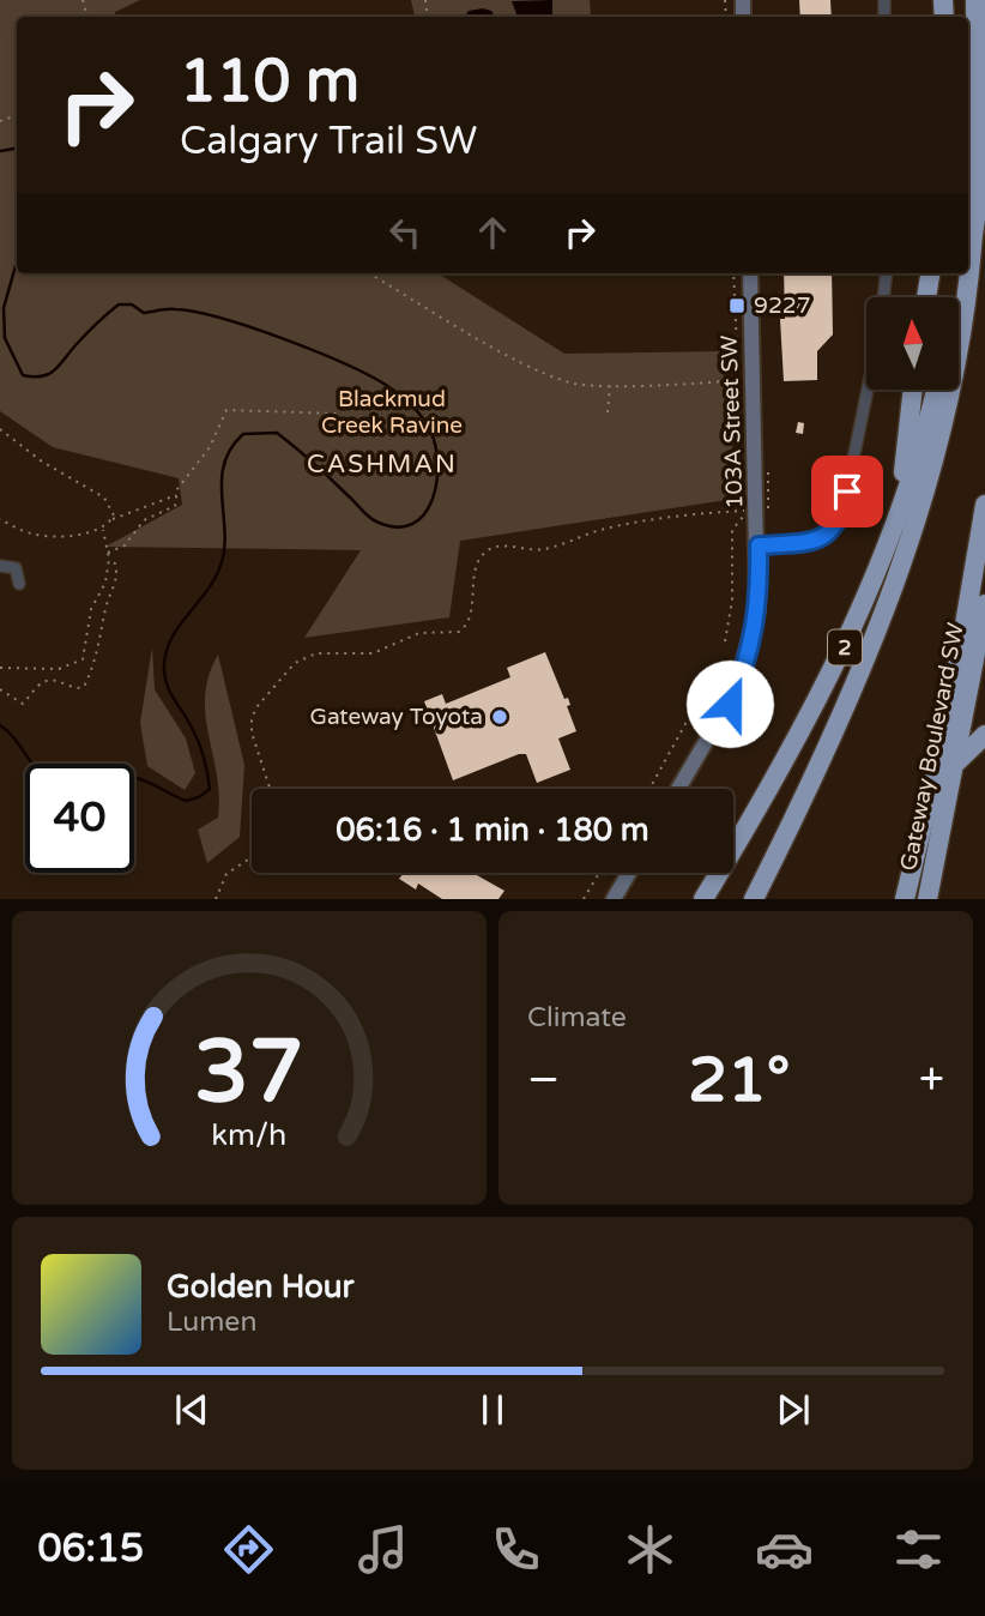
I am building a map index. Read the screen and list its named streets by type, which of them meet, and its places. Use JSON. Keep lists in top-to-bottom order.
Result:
{
  "streets": {
    "highway": ["2", "Gateway Boulevard SW"],
    "street": ["103A Street SW"]
  },
  "districts": ["CASHMAN"],
  "parks": ["Blackmud Creek Ravine"],
  "places": {
    "transit": ["9227"],
    "other": ["Gateway Toyota"]
  },
  "north": "top",
  "page": {
    "turn": ["110 m", "Calgary Trail SW"],
    "limit": "40",
    "trip": "06:16 · 1 min · 180 m",
    "tile": "Climate",
    "heat": ["−", "21°", "+"],
    "song": ["Golden Hour", "Lumen"],
    "tabs": "06:15",
    "gauge": ["37", "km/h"]
  }
}
